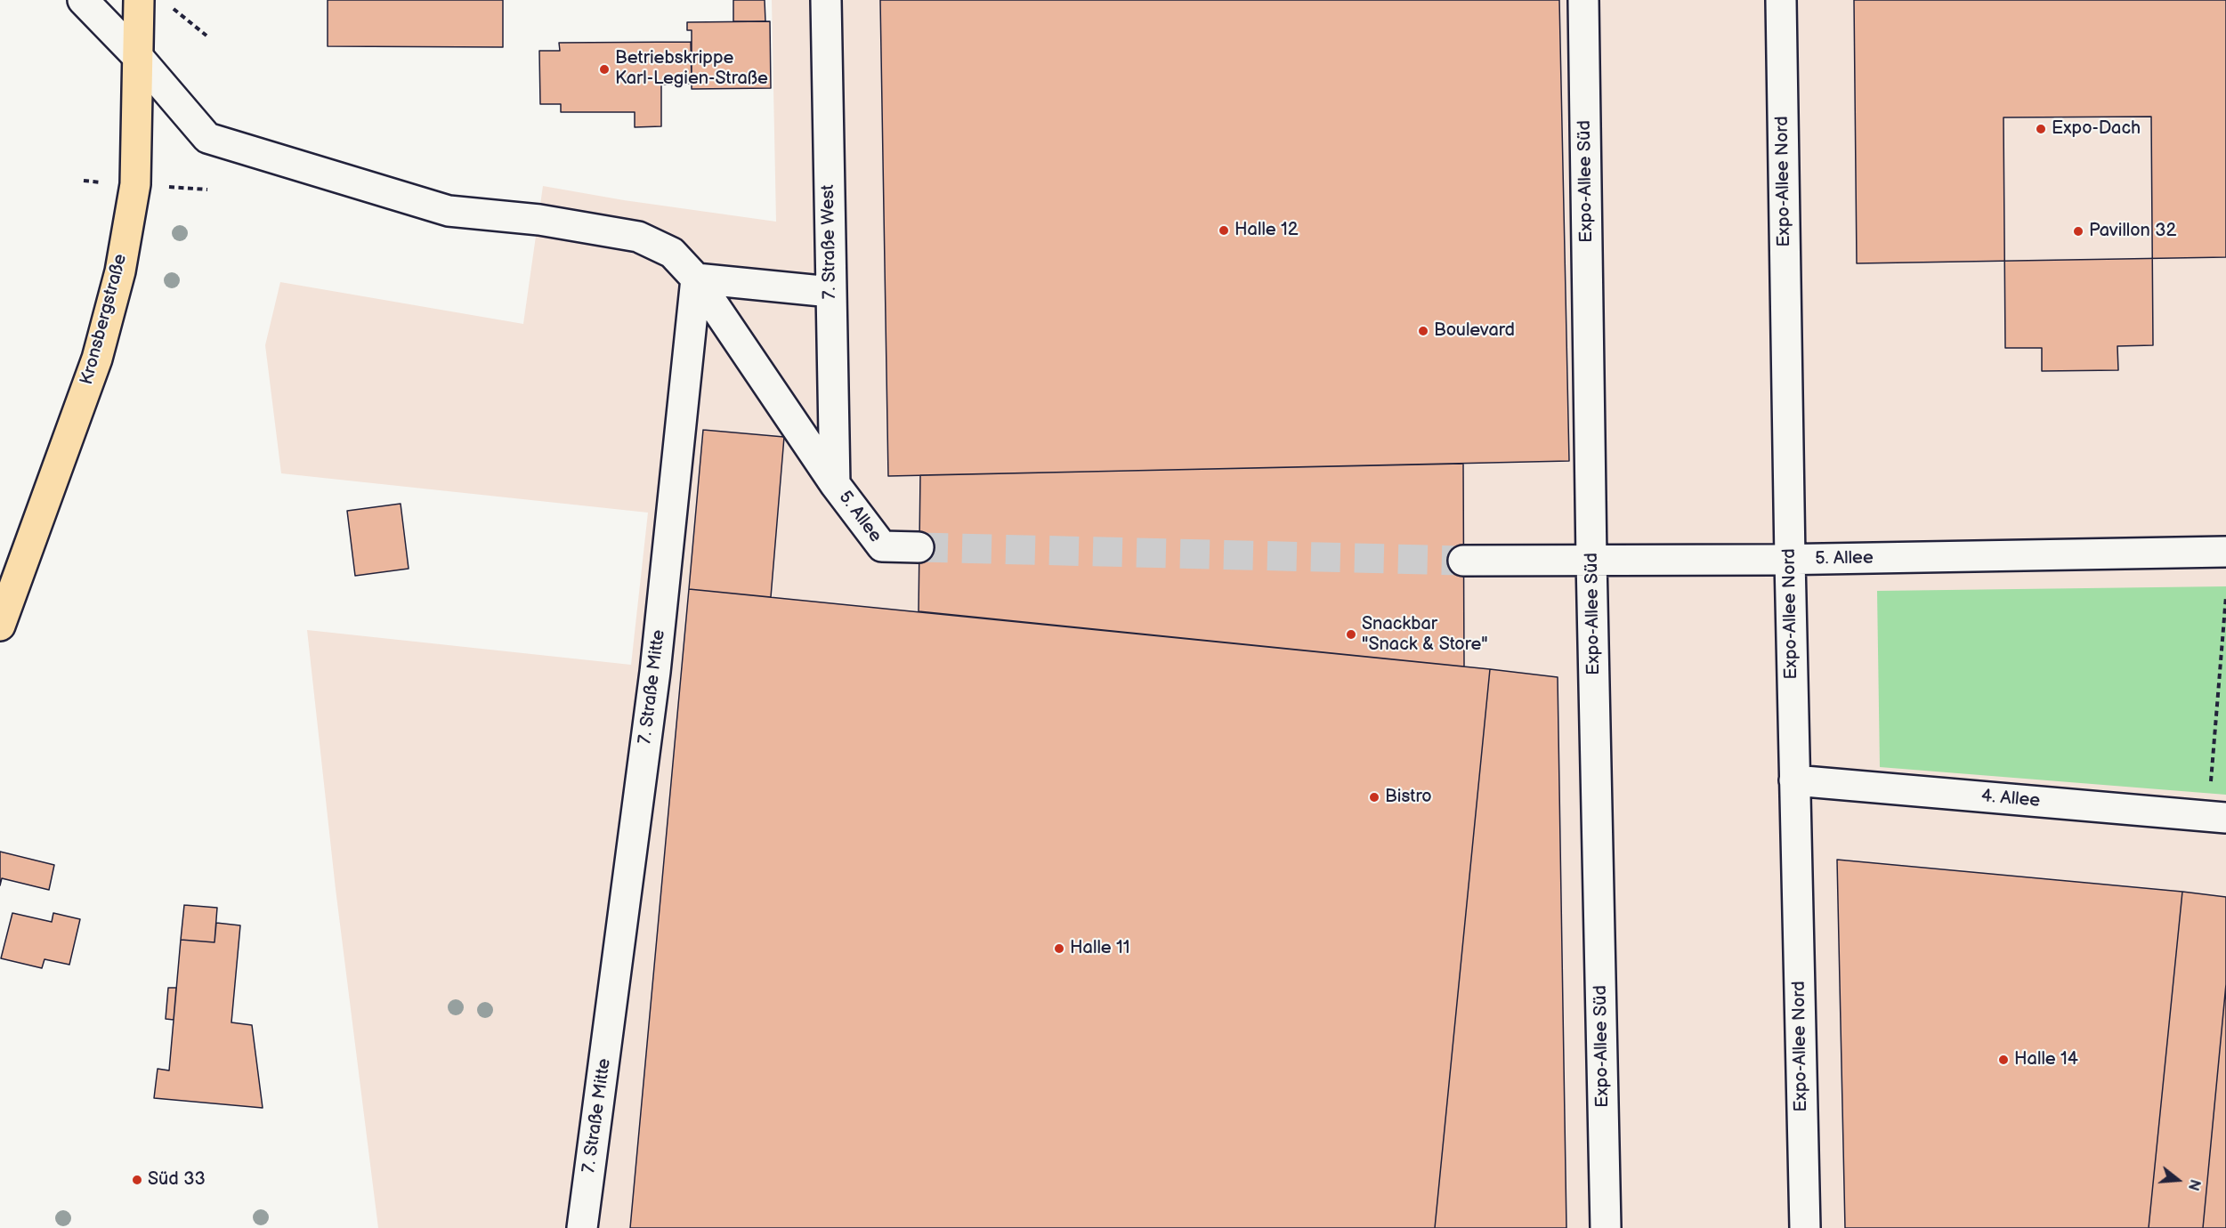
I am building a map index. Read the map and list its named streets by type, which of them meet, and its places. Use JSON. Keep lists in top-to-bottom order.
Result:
{
  "streets": {
    "main road": ["Kronsbergstraße"],
    "street": [
      "Expo-Allee Süd",
      "Expo-Allee Nord",
      "7. Straße West",
      "5. Allee",
      "7. Straße Mitte",
      "4. Allee"
    ]
  },
  "crossings": [
    ["Expo-Allee Süd", "5. Allee"],
    ["Expo-Allee Nord", "5. Allee"],
    ["Expo-Allee Nord", "4. Allee"],
    ["7. Straße West", "5. Allee"]
  ],
  "places": [
    "Betriebskrippe Karl-Legien-Straße",
    "Expo-Dach",
    "Halle 12",
    "Pavillon 32",
    "Boulevard",
    "Snackbar \"Snack & Store\"",
    "Bistro",
    "Halle 11",
    "Halle 14",
    "Süd 33"
  ],
  "north": "right"
}
